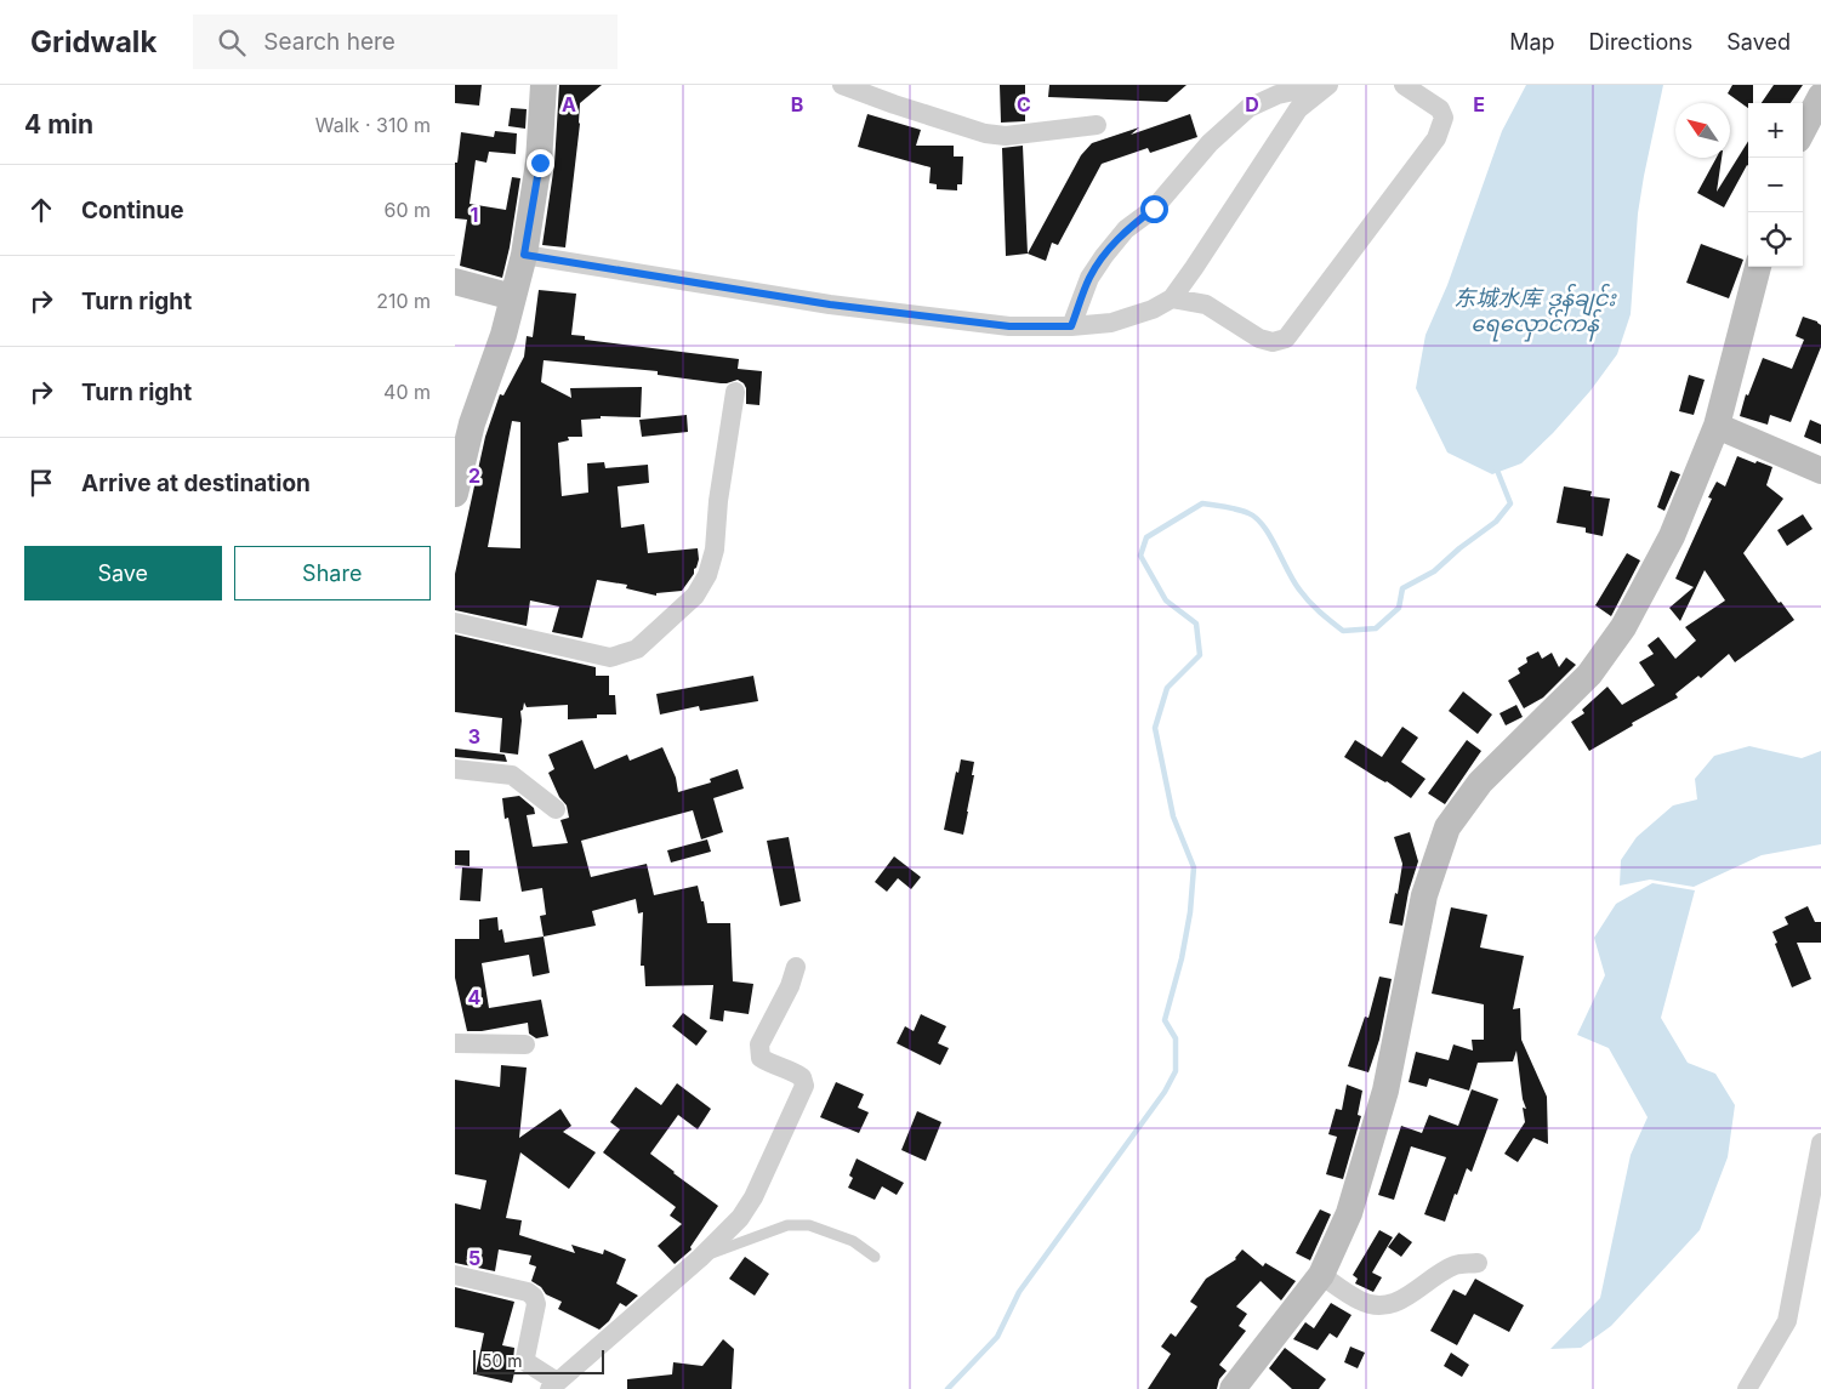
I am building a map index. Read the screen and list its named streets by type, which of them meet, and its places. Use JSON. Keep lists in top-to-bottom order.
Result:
{
  "water": ["东城水库 ဒွန်ချင်း ရေလှောင်ကန်"],
  "scale_bar": "50 m",
  "north": "top left",
  "page": {
    "header": "Gridwalk",
    "search": "Search here",
    "nav": ["Map", "Directions", "Saved"],
    "heading": ["4 min", "Walk · 310 m"],
    "map_buttons": ["+", "−"],
    "list": [
      ["Continue", "60 m"],
      ["Turn right", "210 m"],
      ["Turn right", "40 m"],
      "Arrive at destination"
    ],
    "buttons": ["Save", "Share"],
    "scale": "50 m"
  },
  "grid": {
    "columns": [
      "A",
      "B",
      "C",
      "D",
      "E"
    ],
    "rows": [
      "1",
      "2",
      "3",
      "4",
      "5"
    ]
  }
}
